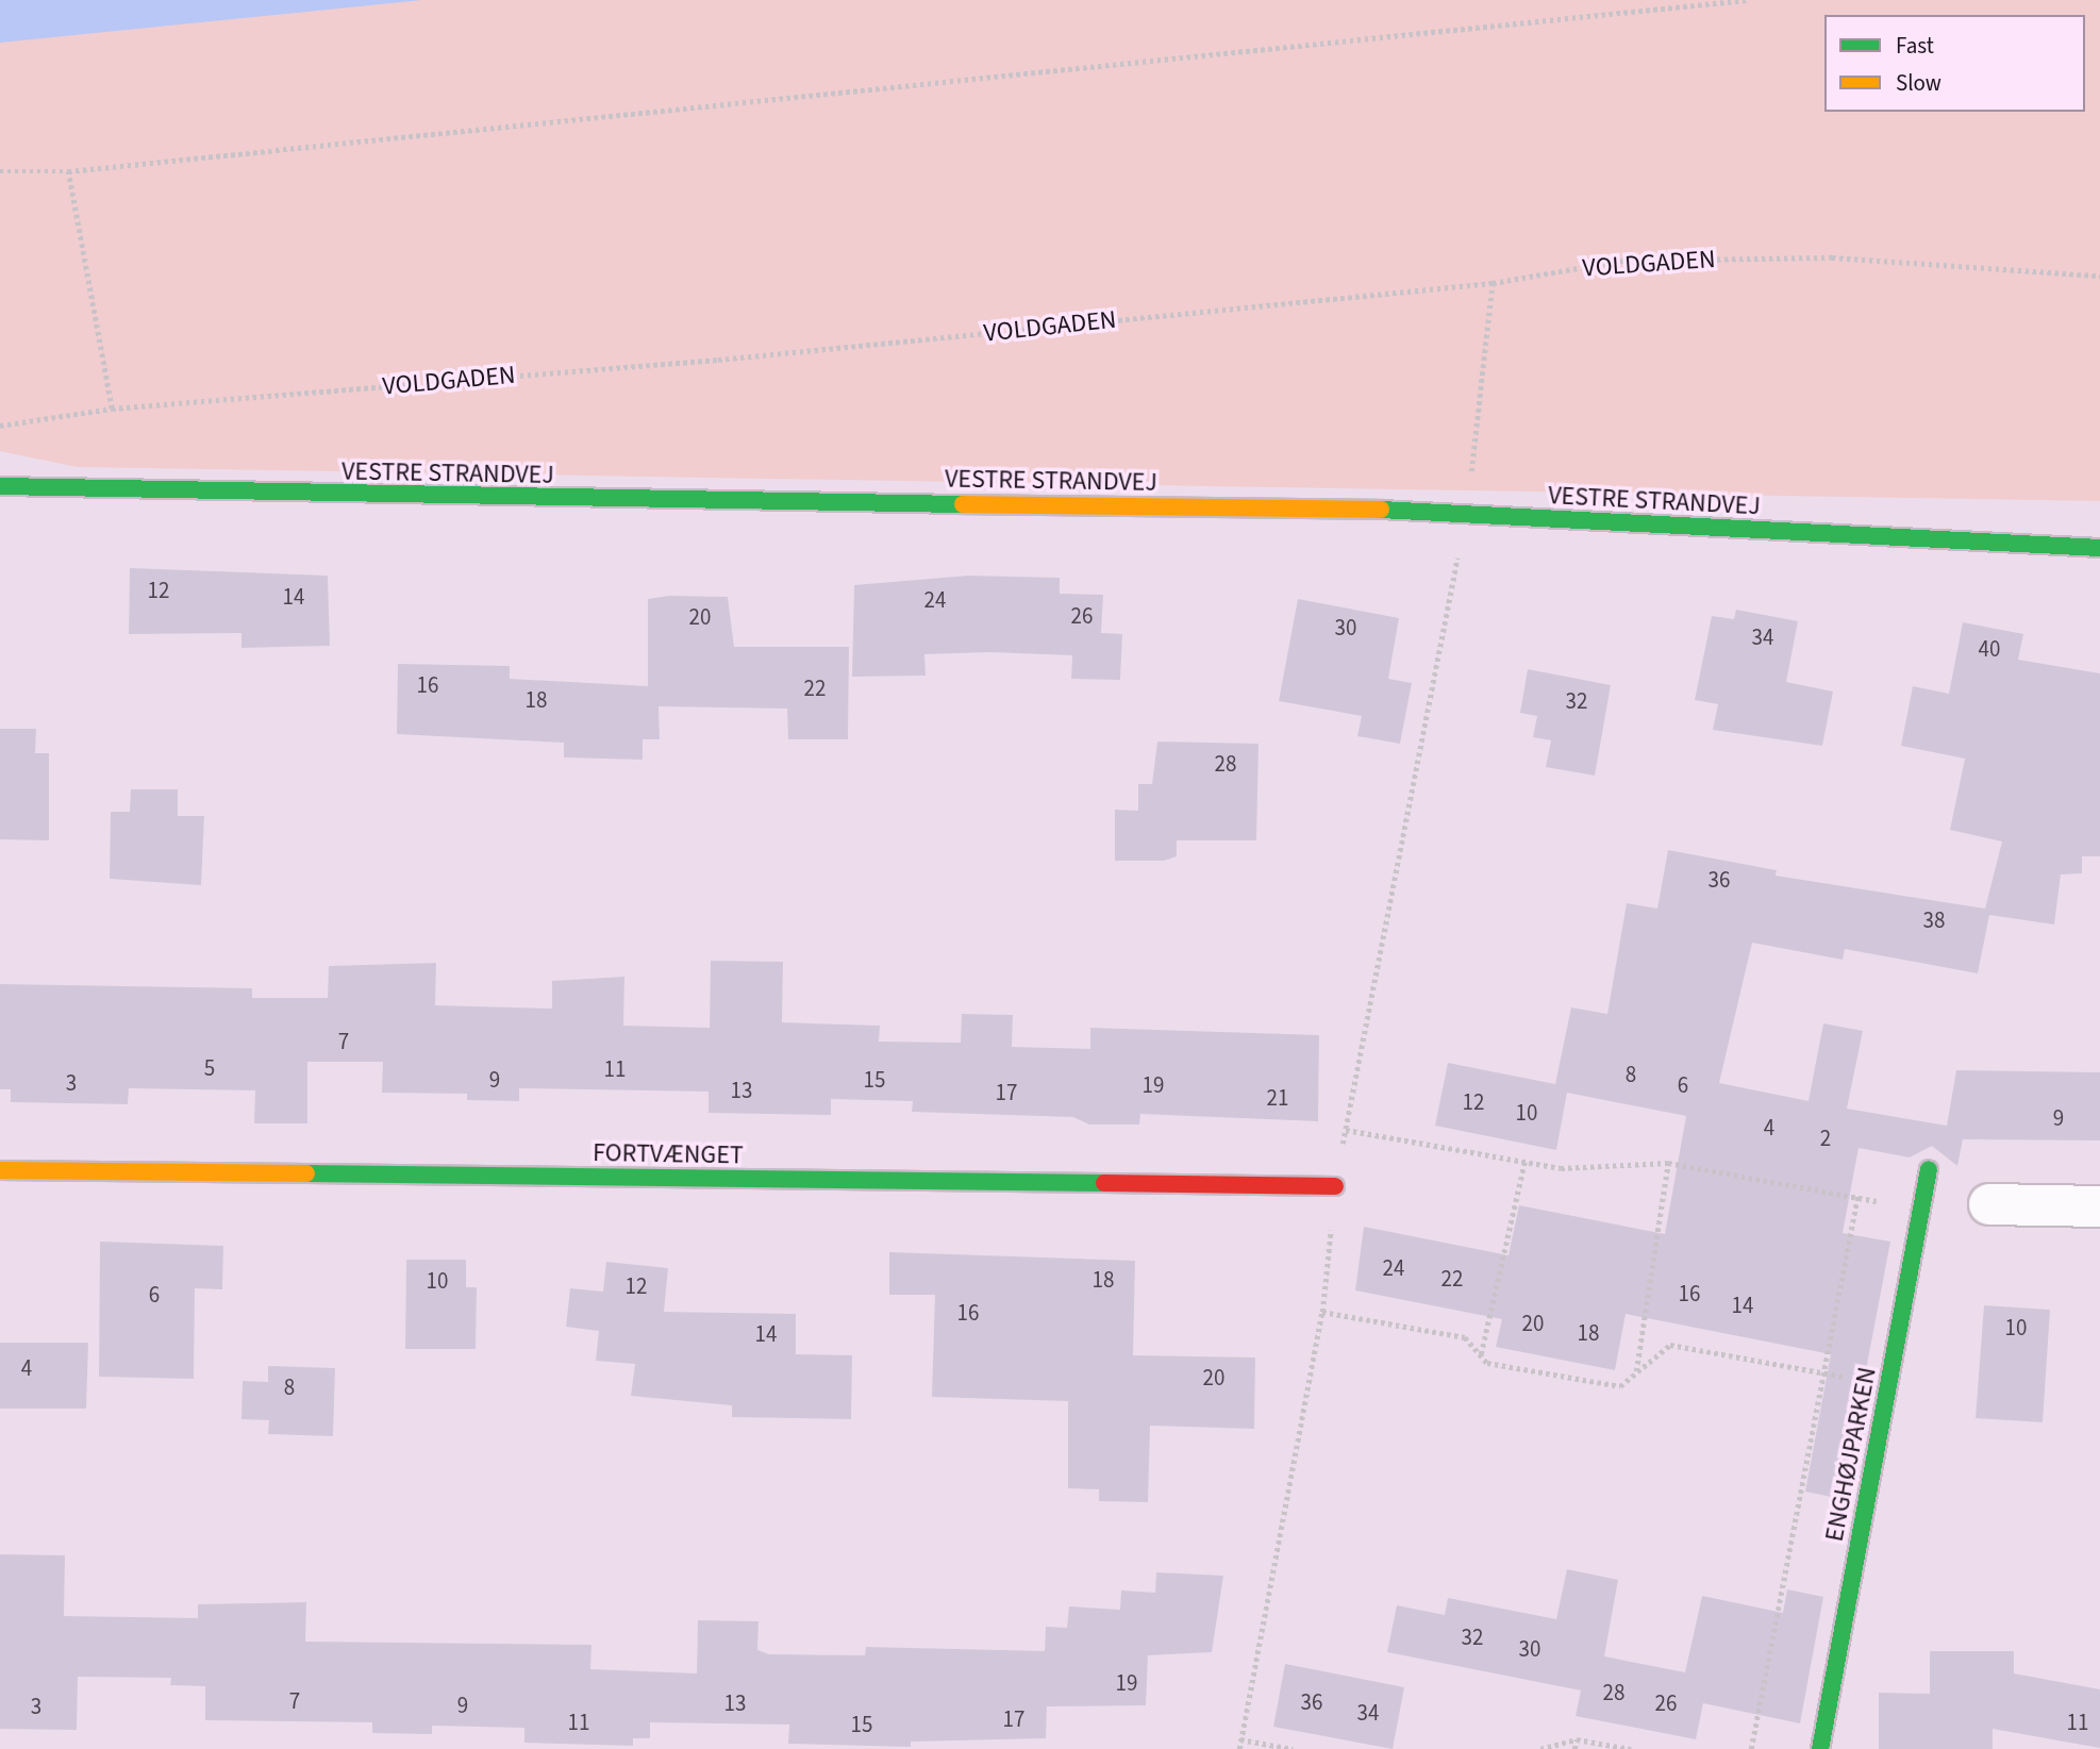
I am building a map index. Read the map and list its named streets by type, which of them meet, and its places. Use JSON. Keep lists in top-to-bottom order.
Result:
{
  "streets": {
    "street": ["VESTRE STRANDVEJ", "FORTVÆNGET", "ENGHØJPARKEN"],
    "path": ["VOLDGADEN"]
  },
  "house_numbers": [
    "12",
    "14",
    "24",
    "26",
    "20",
    "30",
    "34",
    "40",
    "16",
    "22",
    "18",
    "32",
    "28",
    "36",
    "38",
    "7",
    "5",
    "11",
    "8",
    "9",
    "15",
    "3",
    "19",
    "6",
    "13",
    "17",
    "21",
    "12",
    "10",
    "9",
    "4",
    "2",
    "24",
    "22",
    "18",
    "10",
    "12",
    "16",
    "6",
    "14",
    "16",
    "20",
    "10",
    "18",
    "14",
    "4",
    "20",
    "8",
    "32",
    "30",
    "19",
    "28",
    "7",
    "36",
    "13",
    "26",
    "9",
    "3",
    "34",
    "17",
    "11",
    "11",
    "15"
  ],
  "legend": ["Fast", "Slow"]
}
